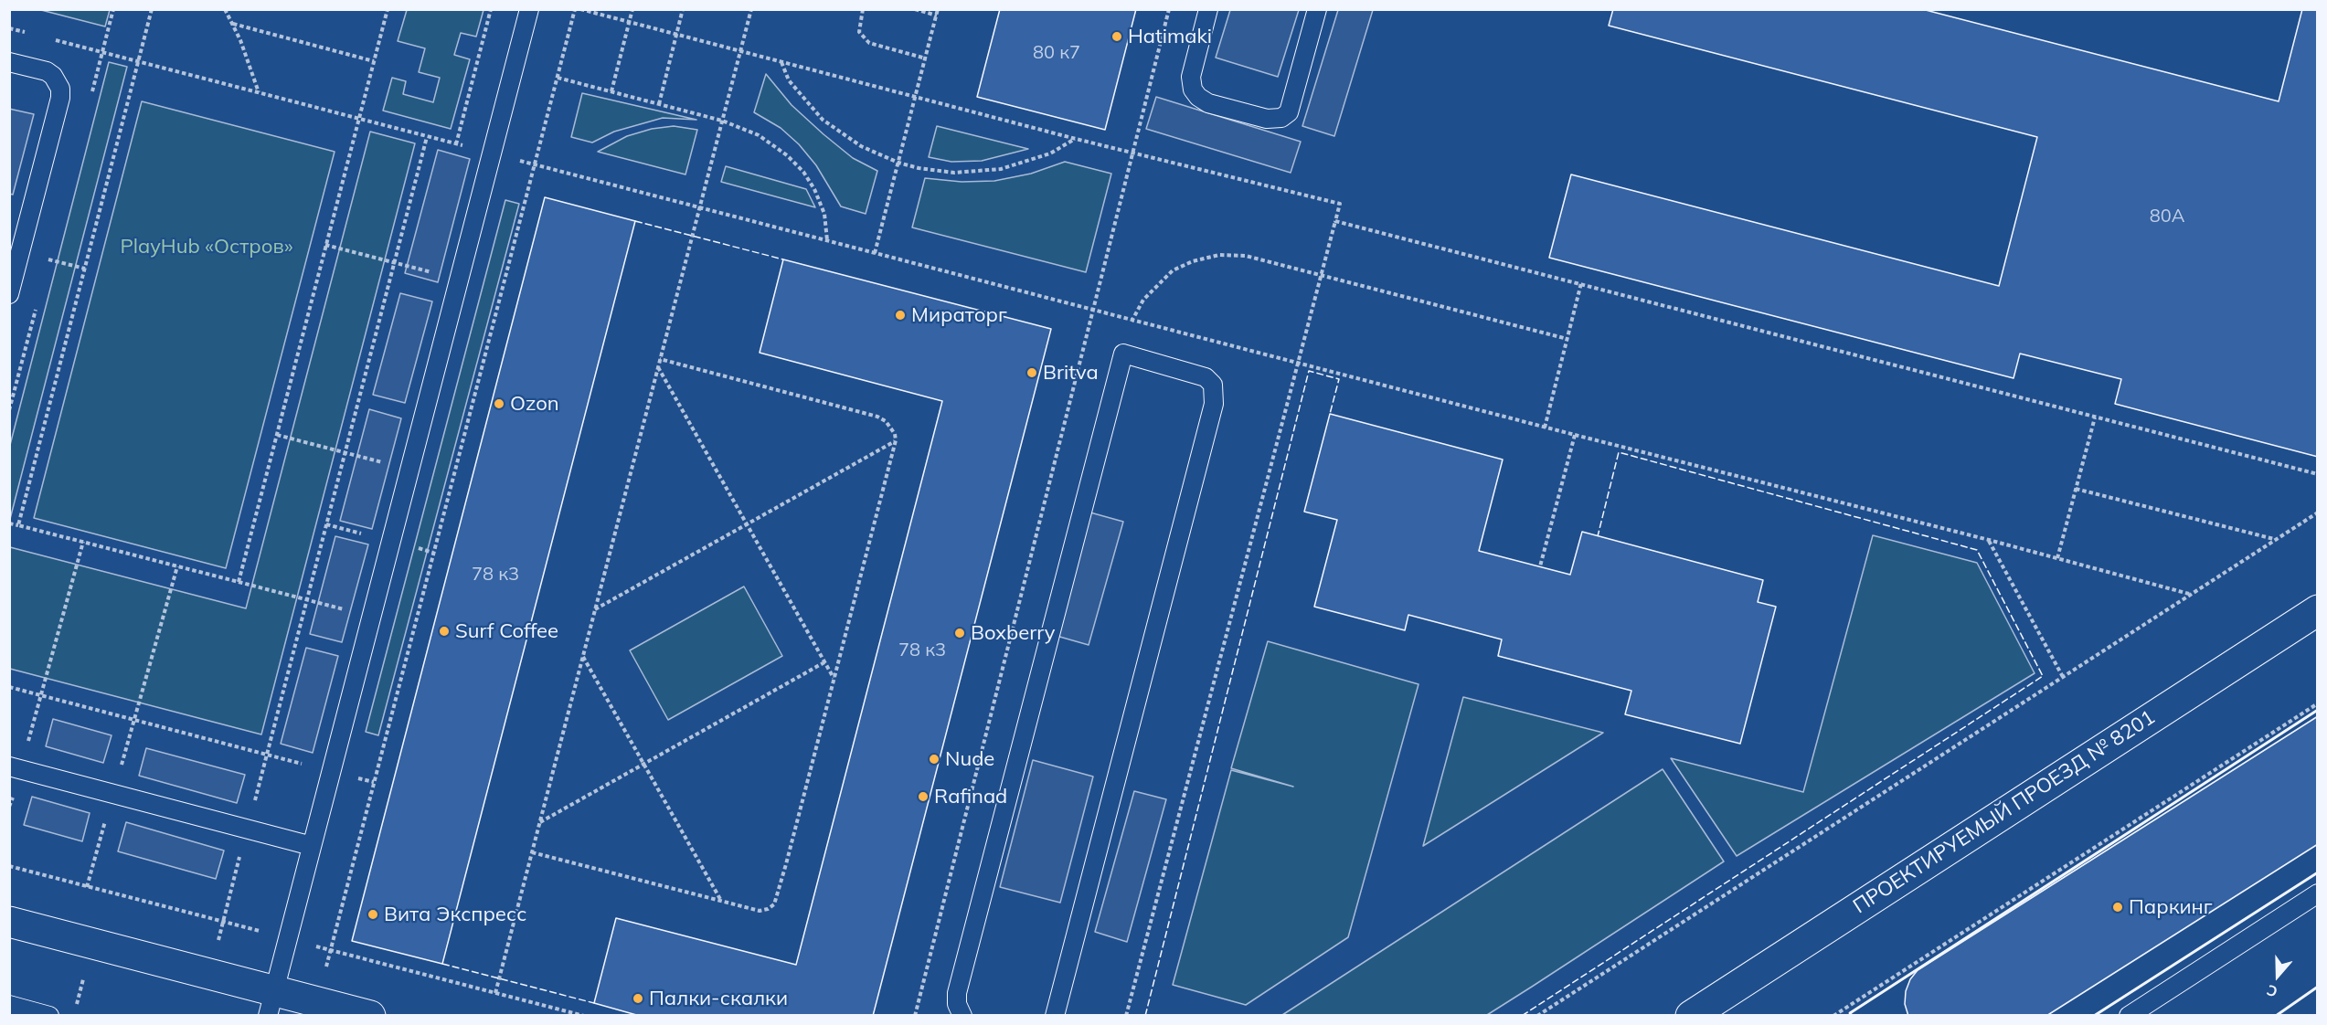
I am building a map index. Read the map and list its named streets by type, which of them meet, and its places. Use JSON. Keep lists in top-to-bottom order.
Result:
{
  "streets": {
    "street": ["ПРОЕКТИРУЕМЫЙ ПРОЕЗД № 8201"]
  },
  "parks": ["PlayHub «Остров»"],
  "places": [
    "Hatimaki",
    "Мираторг",
    "Britva",
    "Ozon",
    "Surf Coffee",
    "Boxberry",
    "Nude",
    "Rafinad",
    "Паркинг",
    "Вита Экспресс",
    "Палки-скалки"
  ],
  "house_numbers": [
    "80 к7",
    "80А",
    "78 к3",
    "78 к3"
  ],
  "north": "bottom"
}
